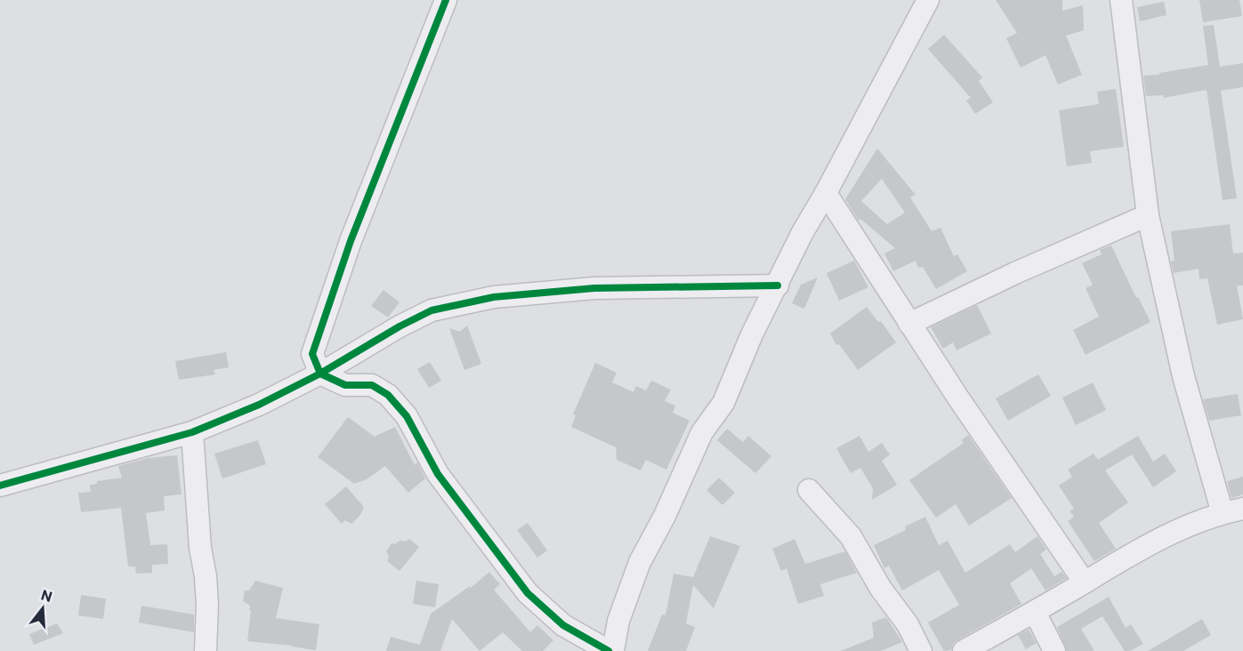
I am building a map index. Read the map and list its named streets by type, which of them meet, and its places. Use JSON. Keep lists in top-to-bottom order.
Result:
{
  "north": "top"
}
